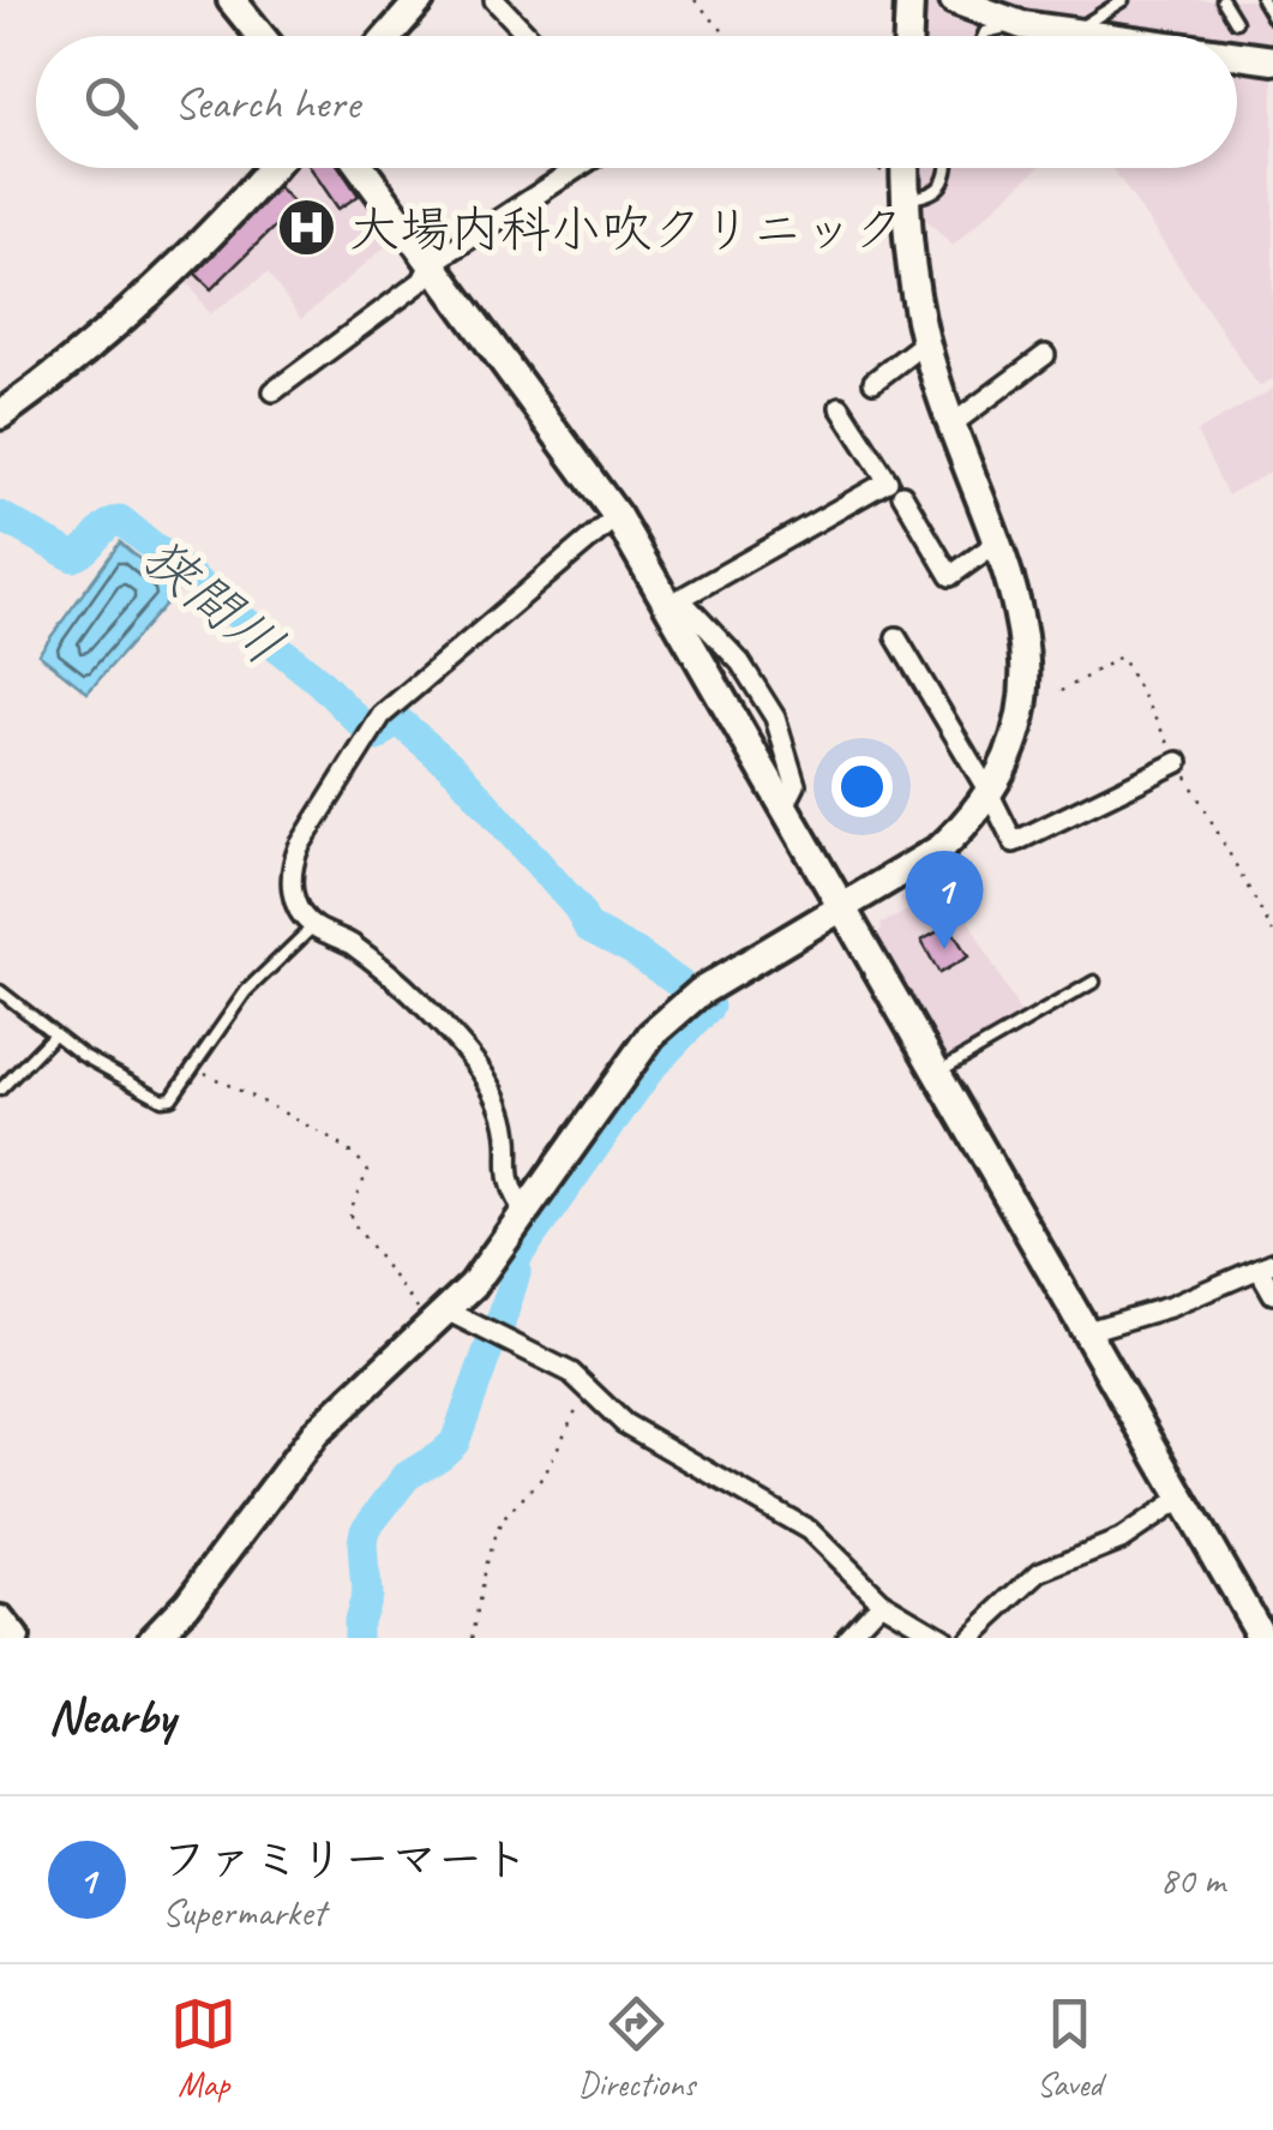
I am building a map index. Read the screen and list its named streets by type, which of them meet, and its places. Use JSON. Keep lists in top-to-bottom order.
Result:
{
  "water": ["狭間川"],
  "places": {
    "hospital": ["大場内科小吹クリニック"]
  },
  "page": {
    "search": "Search here",
    "pins": "1",
    "heading": "Nearby",
    "list": [
      {
        "mark": "1",
        "name": "ファミリーマート",
        "note": "Supermarket",
        "value": "80 m"
      }
    ],
    "nav": ["Map", "Directions", "Saved"]
  }
}
